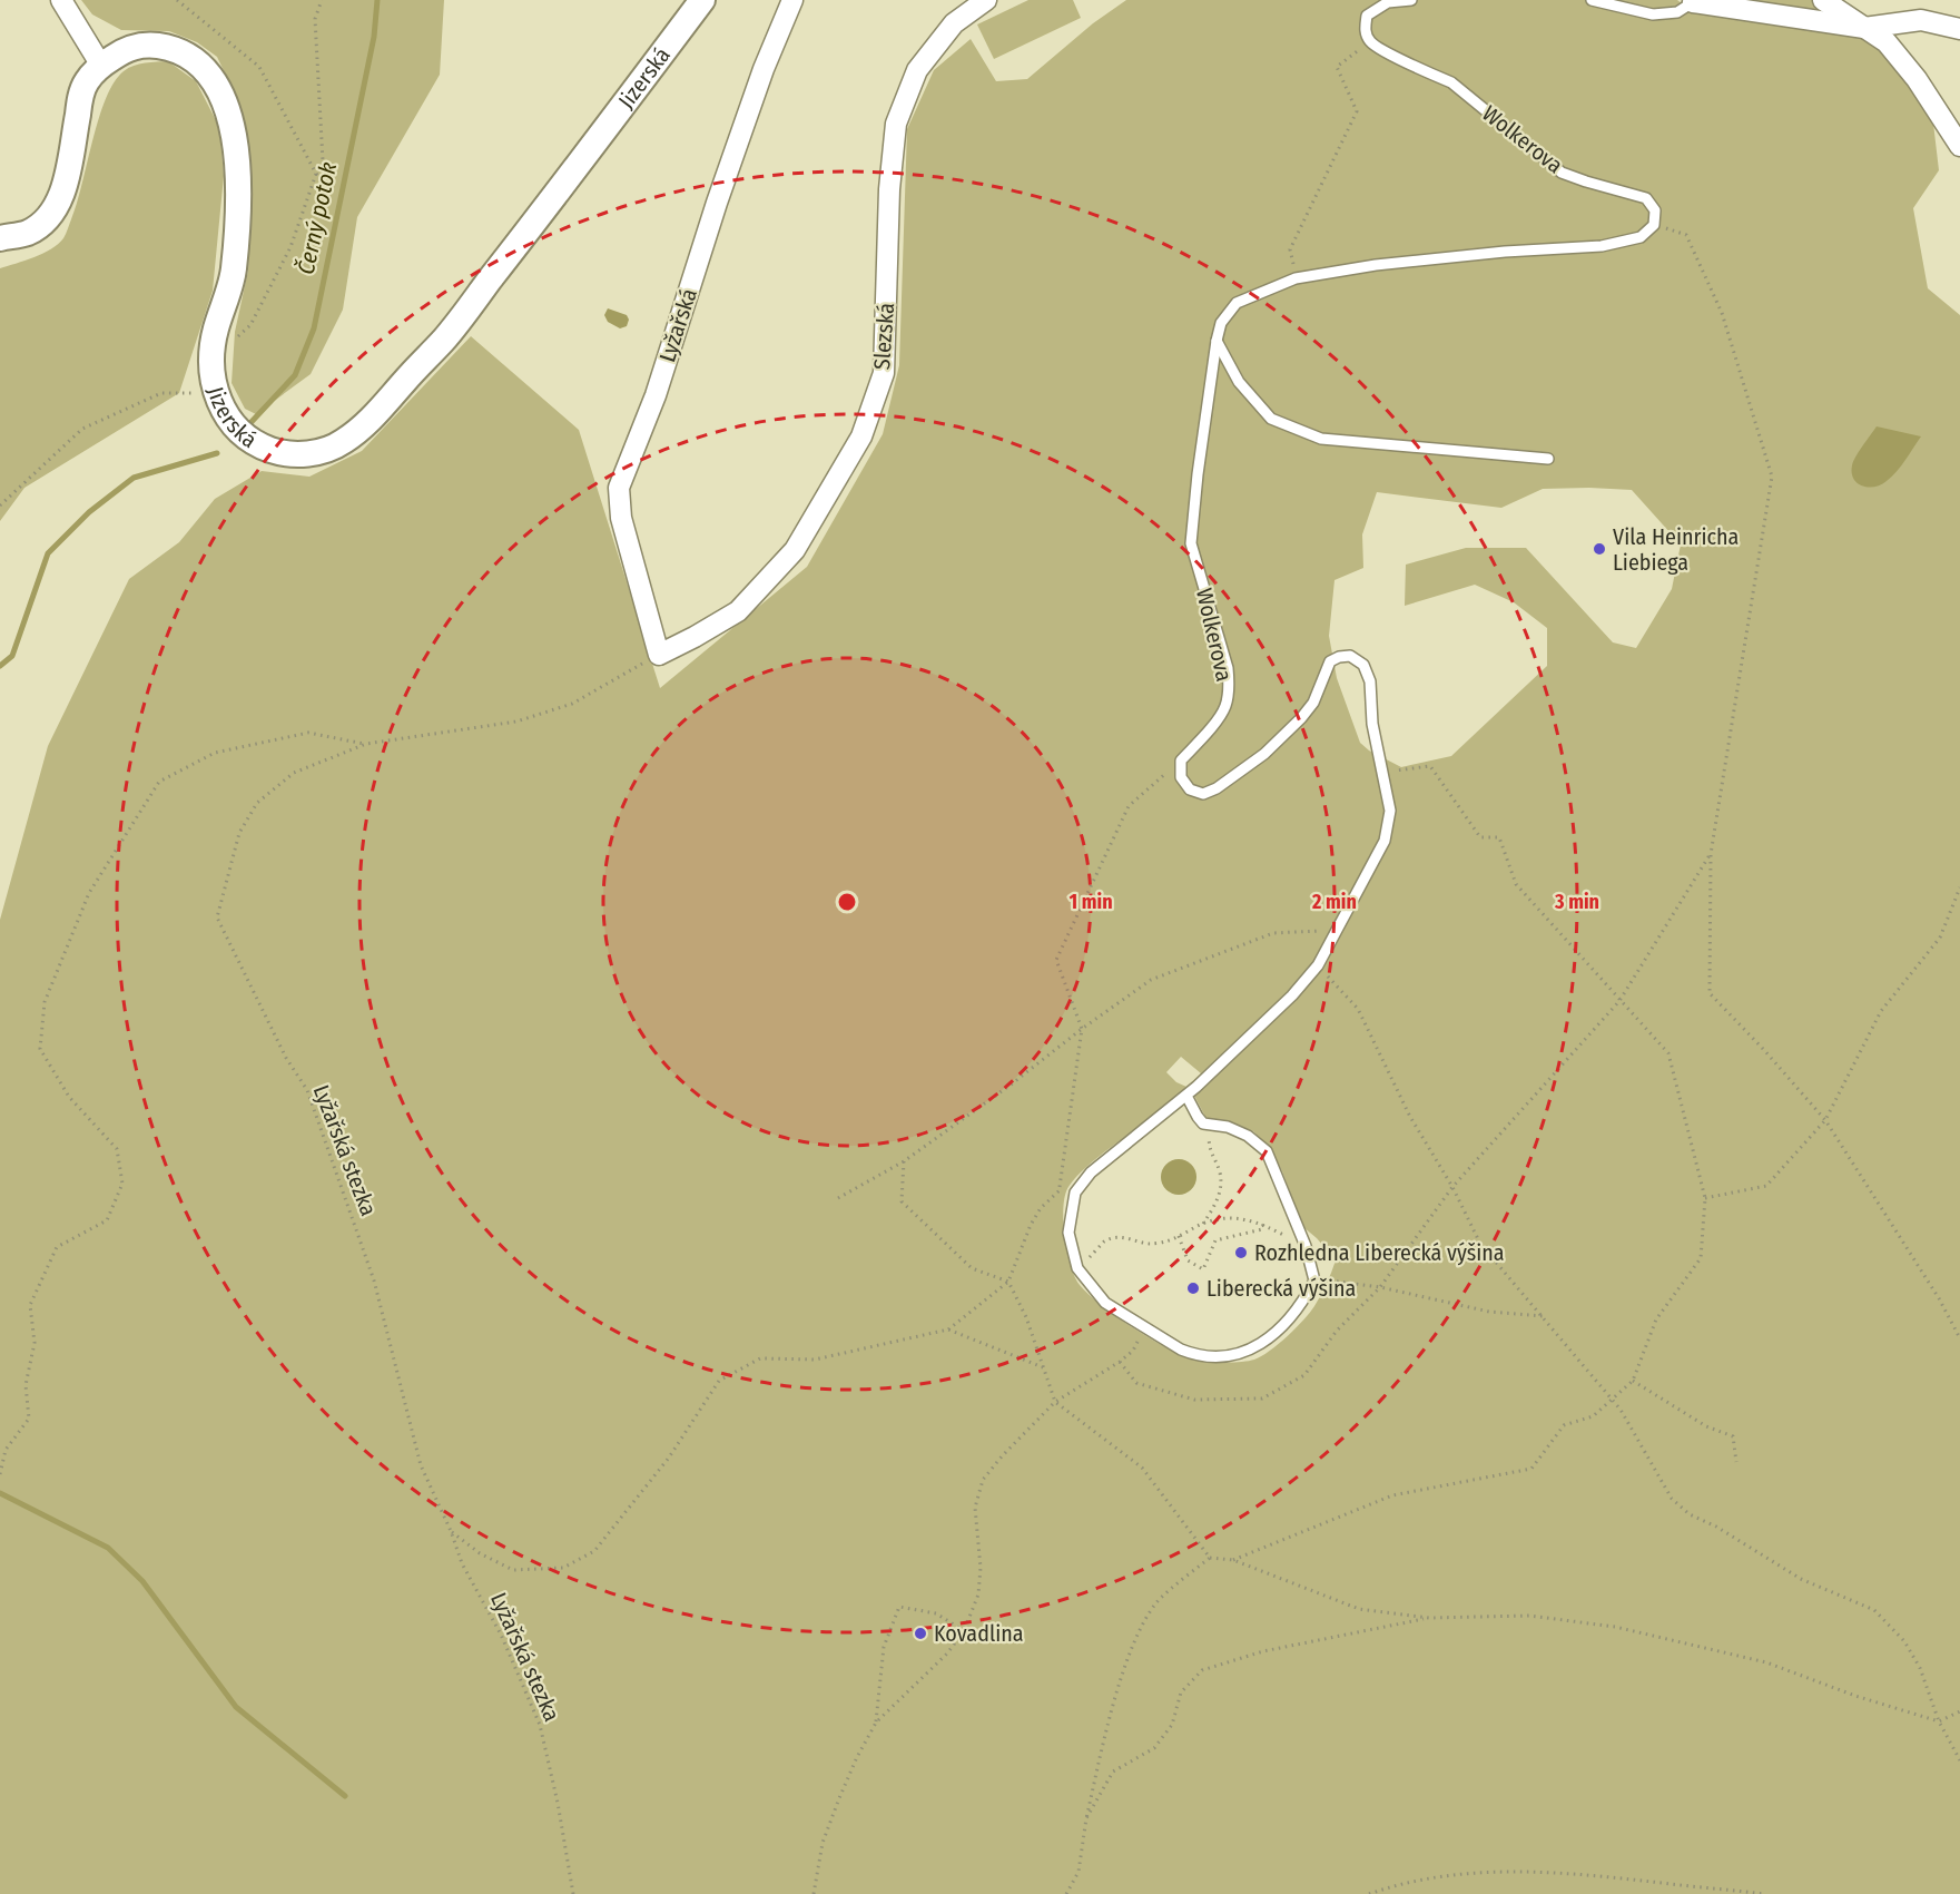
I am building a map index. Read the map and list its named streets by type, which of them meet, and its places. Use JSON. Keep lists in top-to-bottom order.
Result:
{
  "streets": {
    "street": ["Jizerská", "Lyžařská", "Slezská"],
    "lane": ["Wolkerova"],
    "path": ["Lyžařská stezka"]
  },
  "crossings": [
    ["Lyžařská", "Slezská"],
    ["Lyžařská", "Lyžařská stezka"],
    ["Slezská", "Lyžařská stezka"]
  ],
  "water": ["Černý potok"],
  "places": [
    "Vila Heinricha Liebiega",
    "Rozhledna Liberecká výšina",
    "Liberecká výšina",
    "Kovadlina"
  ],
  "rings": ["1 min", "2 min", "3 min"]
}
